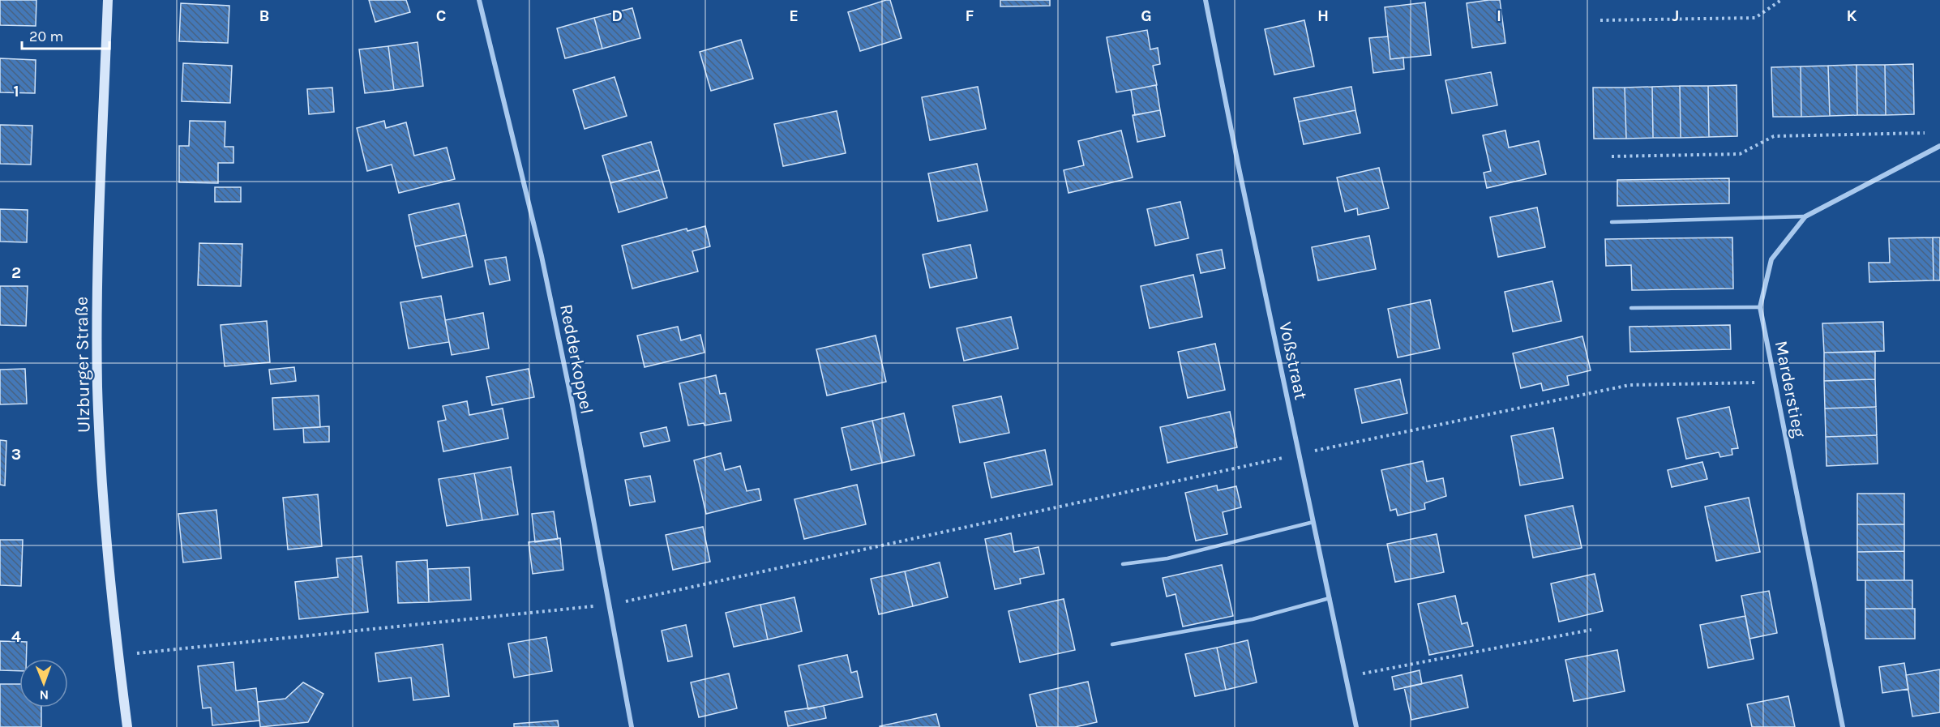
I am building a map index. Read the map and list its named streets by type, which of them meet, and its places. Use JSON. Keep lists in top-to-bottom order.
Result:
{
  "streets": {
    "main road": ["Ulzburger Straße"],
    "street": ["Redderkoppel", "Voßstraat", "Marderstieg"]
  },
  "scale_bar": "20 m",
  "north": "bottom",
  "grid": {
    "columns": [
      "B",
      "C",
      "D",
      "E",
      "F",
      "G",
      "H",
      "I",
      "J",
      "K"
    ],
    "rows": [
      "1",
      "2",
      "3",
      "4"
    ]
  }
}
